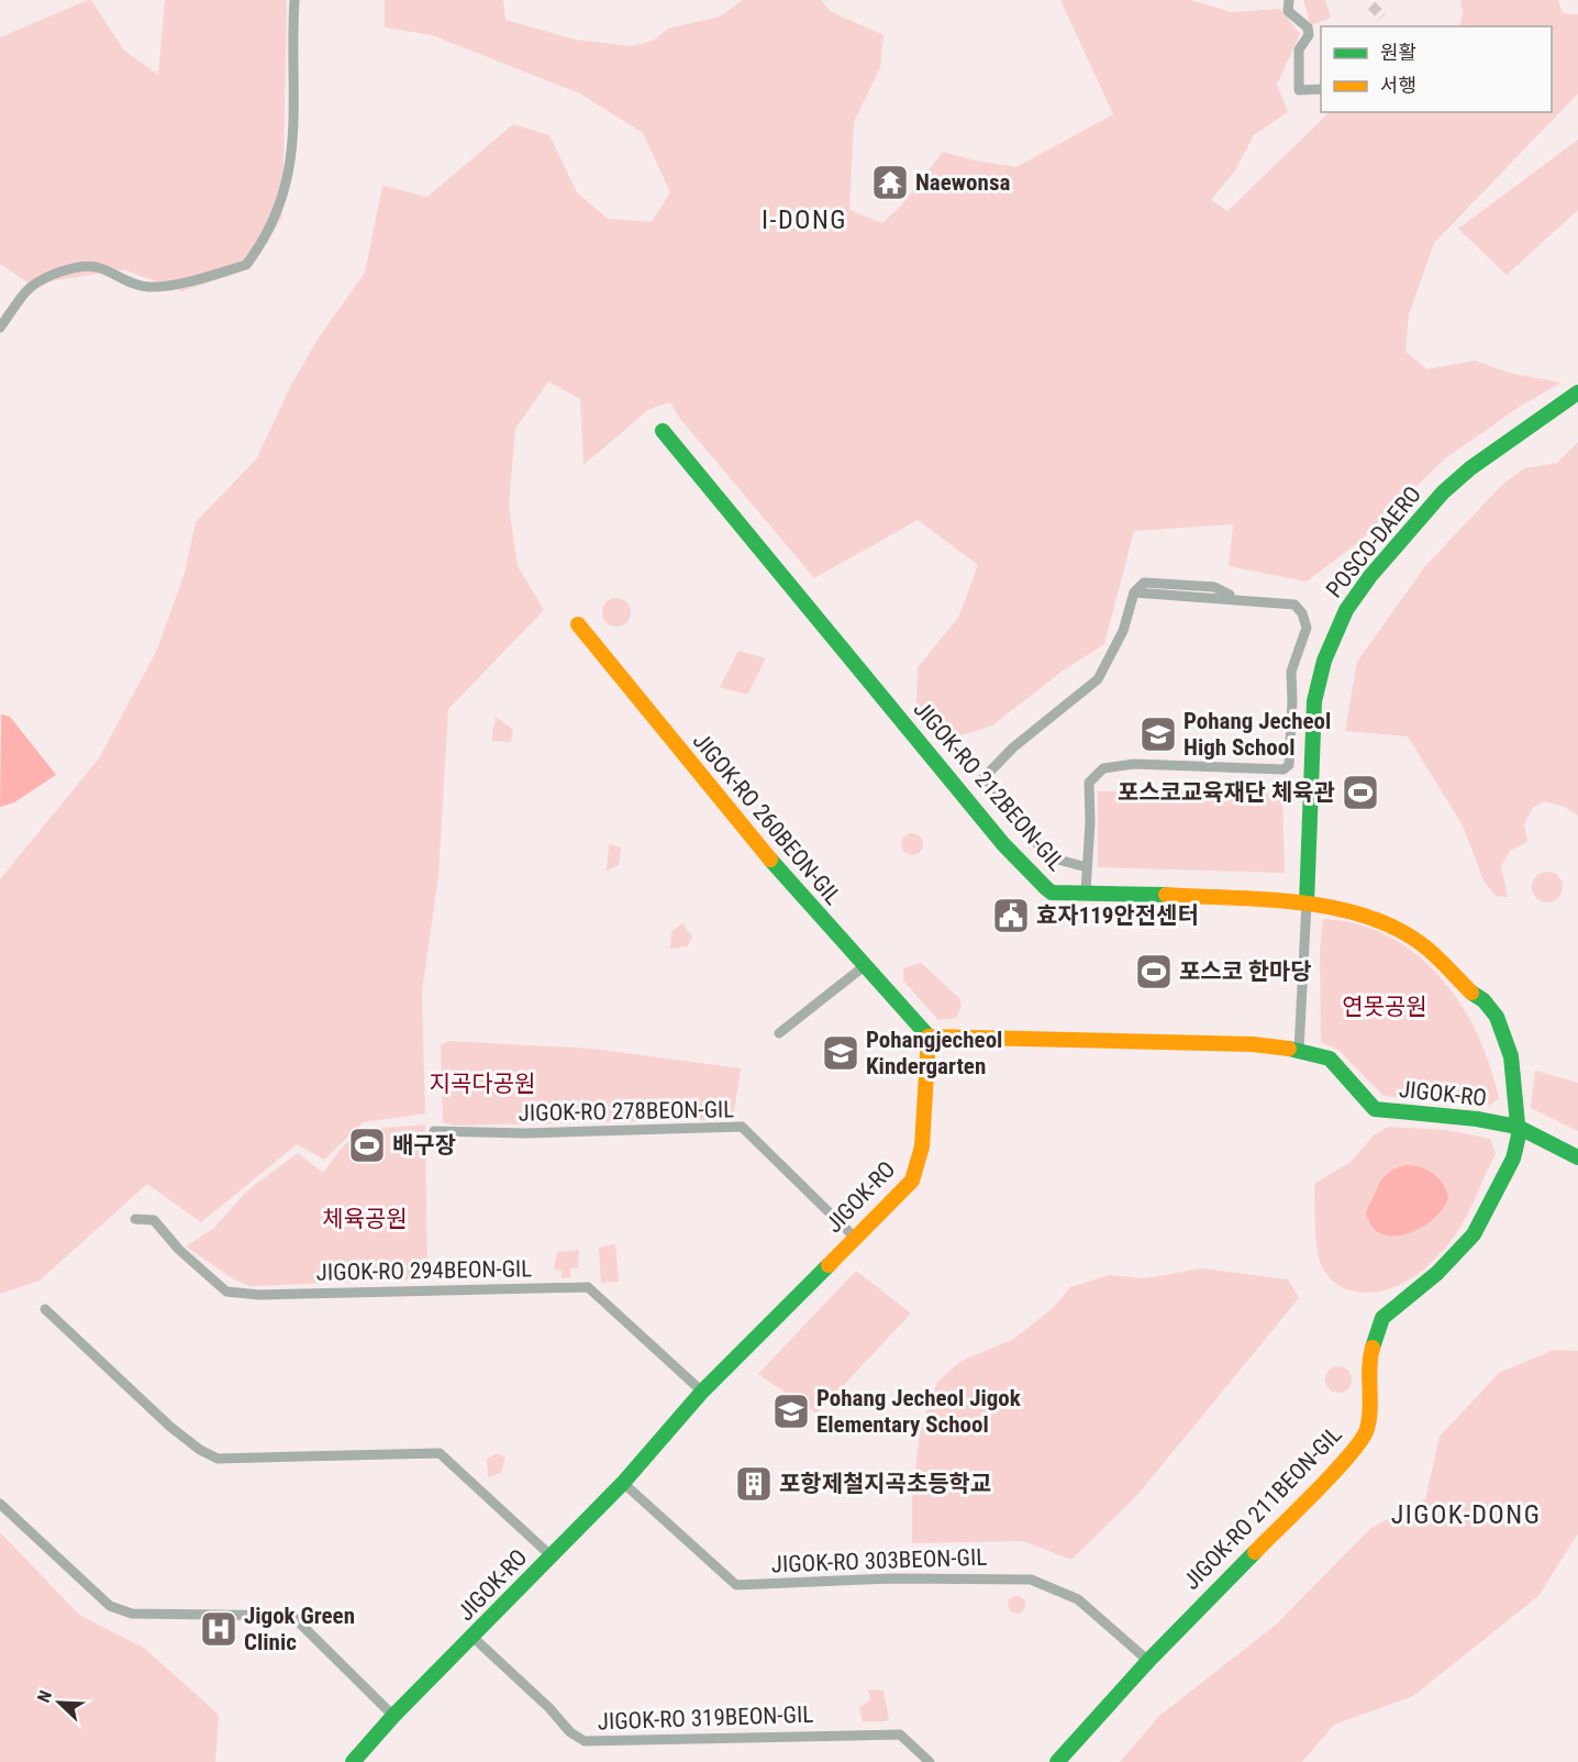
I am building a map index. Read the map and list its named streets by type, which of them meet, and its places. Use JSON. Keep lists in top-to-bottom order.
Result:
{
  "streets": {
    "main road": [
      "POSCO-DAERO",
      "JIGOK-RO 212BEON-GIL",
      "JIGOK-RO 260BEON-GIL",
      "JIGOK-RO",
      "JIGOK-RO 211BEON-GIL"
    ],
    "street": [
      "JIGOK-RO 278BEON-GIL",
      "JIGOK-RO 294BEON-GIL",
      "JIGOK-RO 303BEON-GIL",
      "JIGOK-RO 319BEON-GIL"
    ]
  },
  "crossings": [
    ["POSCO-DAERO", "JIGOK-RO 212BEON-GIL"],
    ["JIGOK-RO 212BEON-GIL", "JIGOK-RO"],
    ["JIGOK-RO 212BEON-GIL", "JIGOK-RO 211BEON-GIL"],
    ["JIGOK-RO 260BEON-GIL", "JIGOK-RO"],
    ["JIGOK-RO", "JIGOK-RO 278BEON-GIL"],
    ["JIGOK-RO", "JIGOK-RO 294BEON-GIL"],
    ["JIGOK-RO", "JIGOK-RO 211BEON-GIL"],
    ["JIGOK-RO", "JIGOK-RO 303BEON-GIL"],
    ["JIGOK-RO", "JIGOK-RO 319BEON-GIL"],
    ["JIGOK-RO 211BEON-GIL", "JIGOK-RO 303BEON-GIL"]
  ],
  "districts": ["I-DONG", "JIGOK-DONG"],
  "parks": ["연못공원", "지곡다공원", "체육공원"],
  "places": {
    "temple": ["Naewonsa"],
    "school or university": ["Pohang Jecheol High School", "Pohangjecheol Kindergarten", "Pohang Jecheol Jigok Elementary School"],
    "sports": ["포스코교육재단 체육관", "포스코 한마당", "배구장"],
    "public building": ["효자119안전센터"],
    "building": ["포항제철지곡초등학교"],
    "hospital": ["Jigok Green Clinic"]
  },
  "legend": ["원활", "서행"],
  "north": "top left"
}
